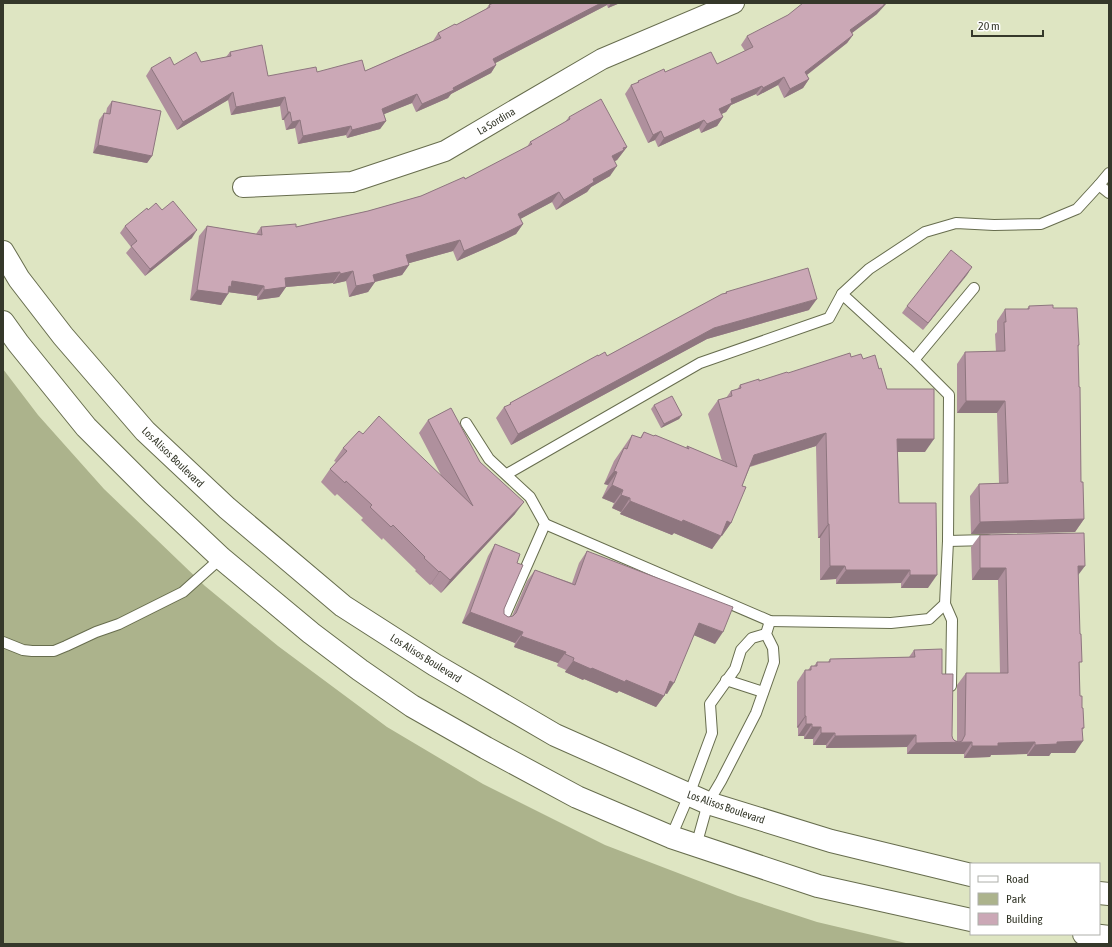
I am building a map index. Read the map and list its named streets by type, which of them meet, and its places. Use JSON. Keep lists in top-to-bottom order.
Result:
{
  "streets": {
    "main road": ["Los Alisos Boulevard"],
    "street": ["La Sordina"]
  },
  "legend": ["Road", "Park", "Building"],
  "scale_bar": "20 m"
}
